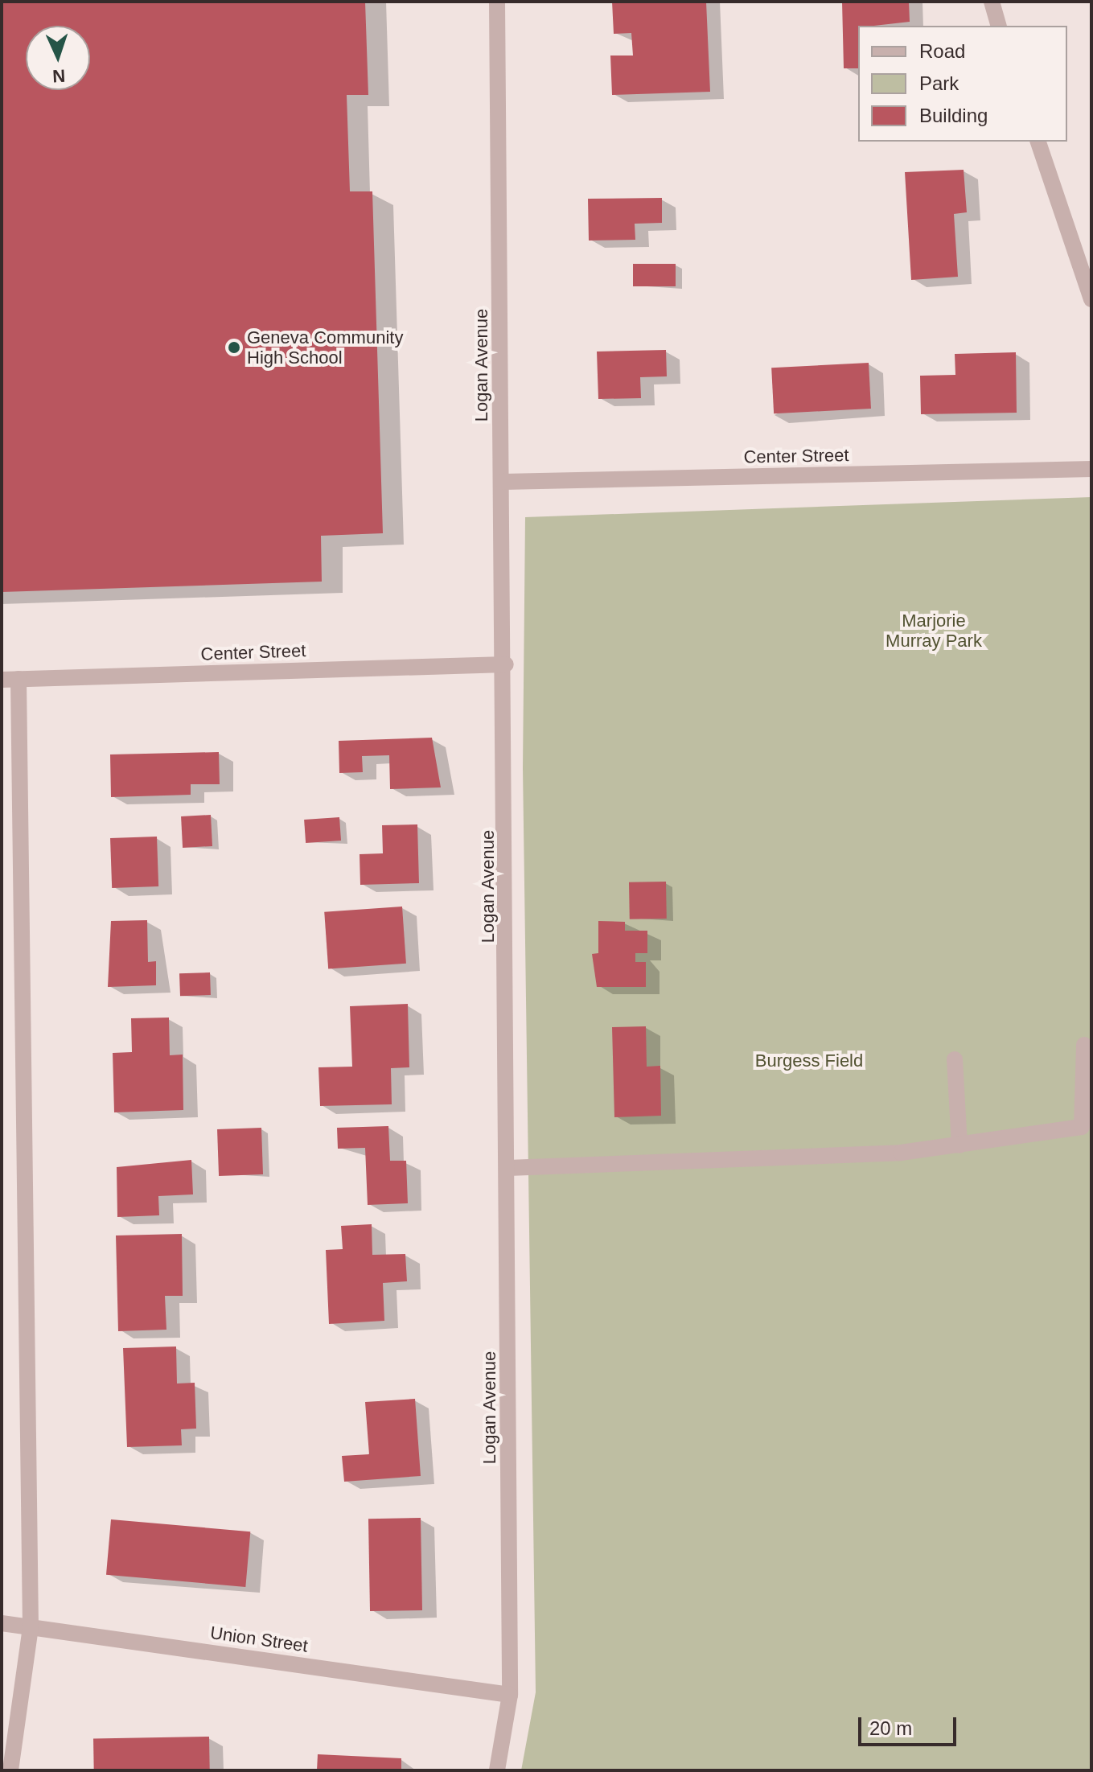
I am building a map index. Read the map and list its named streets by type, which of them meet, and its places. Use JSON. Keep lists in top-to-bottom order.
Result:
{
  "streets": {
    "street": ["Logan Avenue", "Center Street", "Union Street"]
  },
  "crossings": [
    ["Logan Avenue", "Center Street"],
    ["Logan Avenue", "Union Street"]
  ],
  "parks": ["Marjorie Murray Park", "Burgess Field"],
  "places": ["Geneva Community High School"],
  "legend": ["Road", "Park", "Building"],
  "scale_bar": "20 m",
  "north": "bottom"
}
